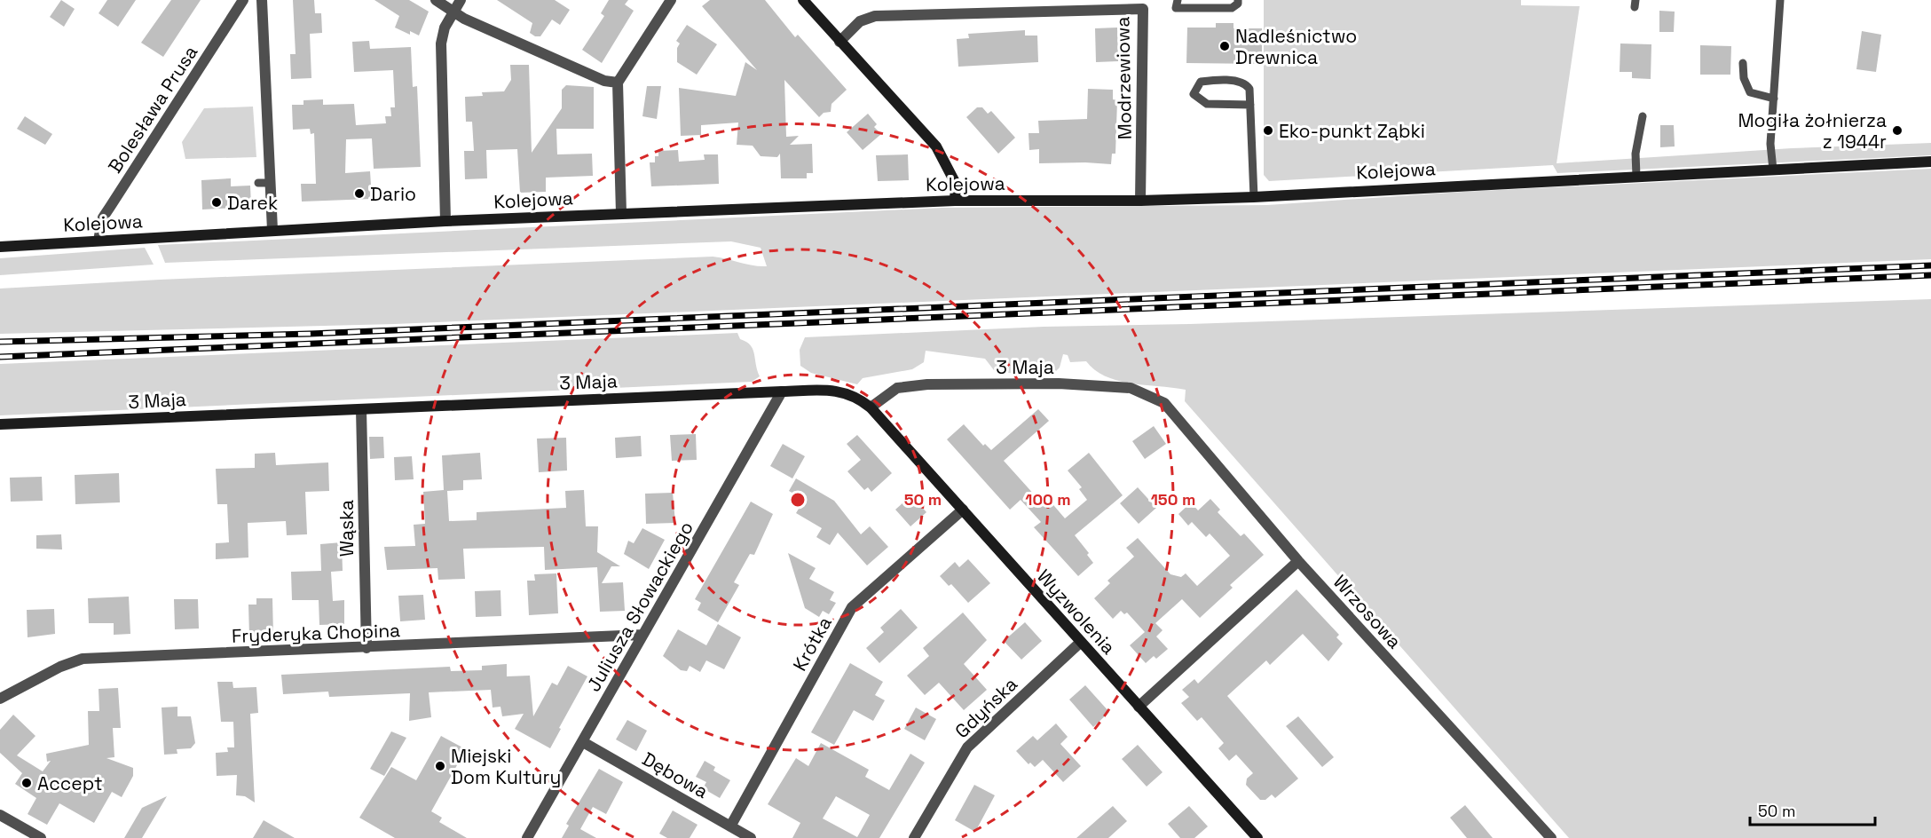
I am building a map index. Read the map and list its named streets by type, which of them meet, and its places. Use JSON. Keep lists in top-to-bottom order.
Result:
{
  "streets": {
    "street": [
      "Modrzewiowa",
      "Bolesława Prusa",
      "Kolejowa",
      "3 Maja",
      "Wąska",
      "Juliusza Słowackiego",
      "Wyzwolenia",
      "Wrzosowa",
      "Fryderyka Chopina",
      "Krótka",
      "Gdyńska",
      "Dębowa"
    ]
  },
  "crossings": [
    ["Modrzewiowa", "Kolejowa"],
    ["Bolesława Prusa", "Kolejowa"],
    ["3 Maja", "Wąska"],
    ["3 Maja", "Juliusza Słowackiego"],
    ["3 Maja", "Wyzwolenia"],
    ["3 Maja", "Wrzosowa"],
    ["Wąska", "Fryderyka Chopina"],
    ["Juliusza Słowackiego", "Fryderyka Chopina"],
    ["Juliusza Słowackiego", "Dębowa"],
    ["Wyzwolenia", "Krótka"],
    ["Wyzwolenia", "Gdyńska"],
    ["Krótka", "Dębowa"]
  ],
  "places": [
    "Nadleśnictwo Drewnica",
    "Eko-punkt Ząbki",
    "Mogiła żołnierza z 1944r",
    "Dario",
    "Darek",
    "Miejski Dom Kultury",
    "Accept"
  ],
  "scale_bar": "50 m",
  "rings": ["50 m", "100 m", "150 m"]
}
